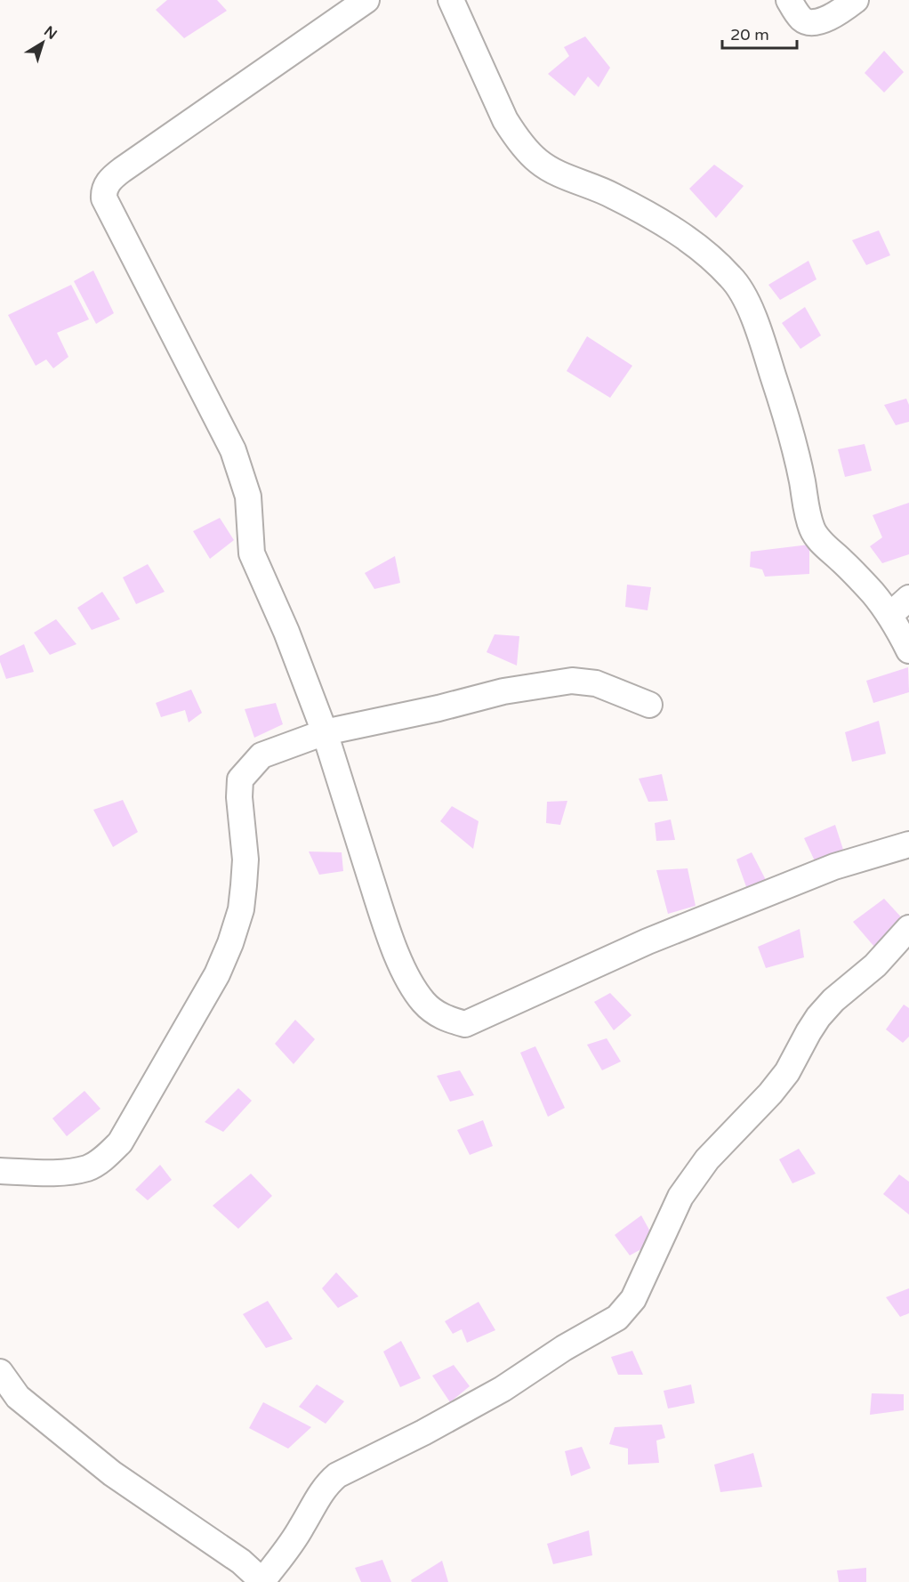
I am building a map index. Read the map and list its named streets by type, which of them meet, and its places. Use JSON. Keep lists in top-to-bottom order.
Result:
{
  "scale_bar": "20 m",
  "north": "top right"
}
